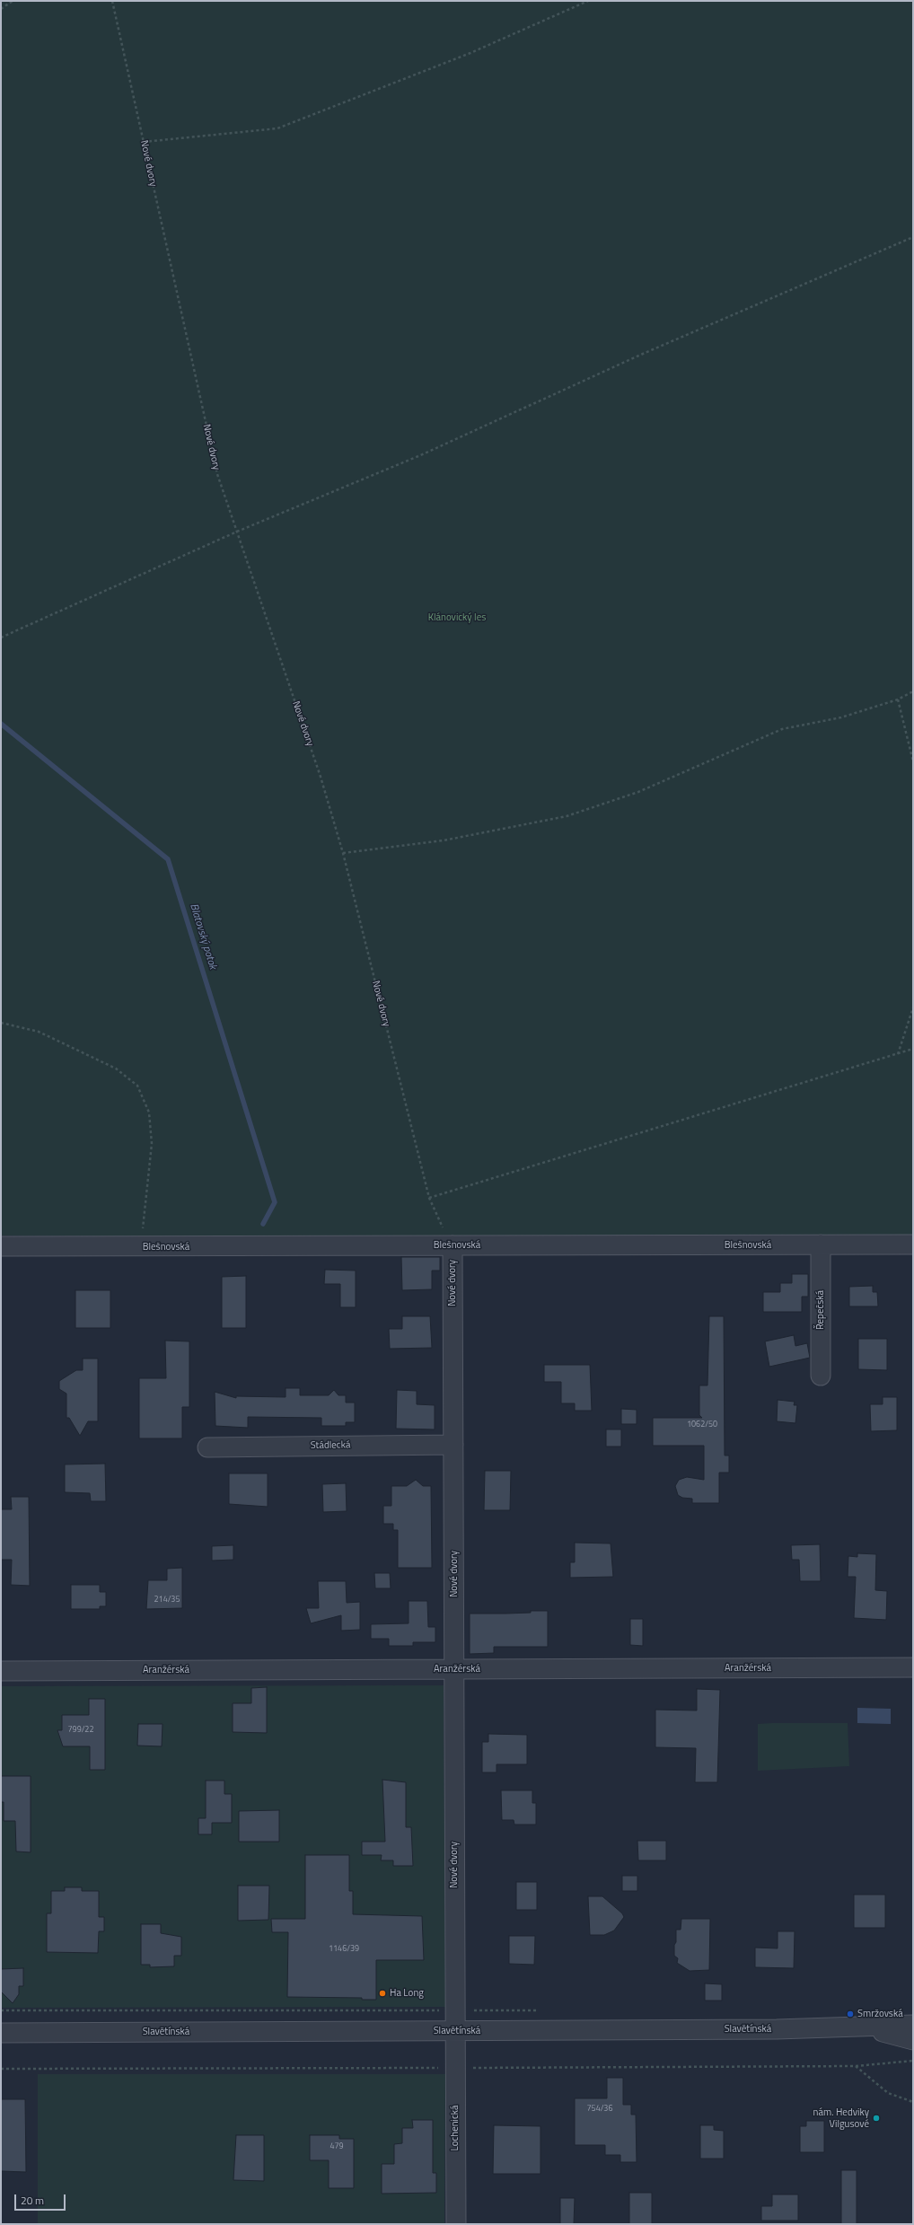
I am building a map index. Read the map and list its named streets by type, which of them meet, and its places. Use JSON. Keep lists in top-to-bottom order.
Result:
{
  "streets": {
    "street": [
      "Nové dvory",
      "Blešnovská",
      "Řepečská",
      "Stádlecká",
      "Aranžérská",
      "Slavětínská",
      "Lochenická"
    ]
  },
  "crossings": [
    ["Nové dvory", "Blešnovská"],
    ["Nové dvory", "Stádlecká"],
    ["Nové dvory", "Aranžérská"],
    ["Nové dvory", "Slavětínská"],
    ["Nové dvory", "Lochenická"],
    ["Blešnovská", "Řepečská"],
    ["Slavětínská", "Lochenická"]
  ],
  "water": ["Blatovský potok"],
  "parks": ["Klánovický les"],
  "places": ["Ha Long", "Smržovská", "nám. Hedviky Vilgusové"],
  "house_numbers": [
    "1062/50",
    "214/35",
    "799/22",
    "1146/39",
    "754/36",
    "479"
  ],
  "scale_bar": "20 m"
}
